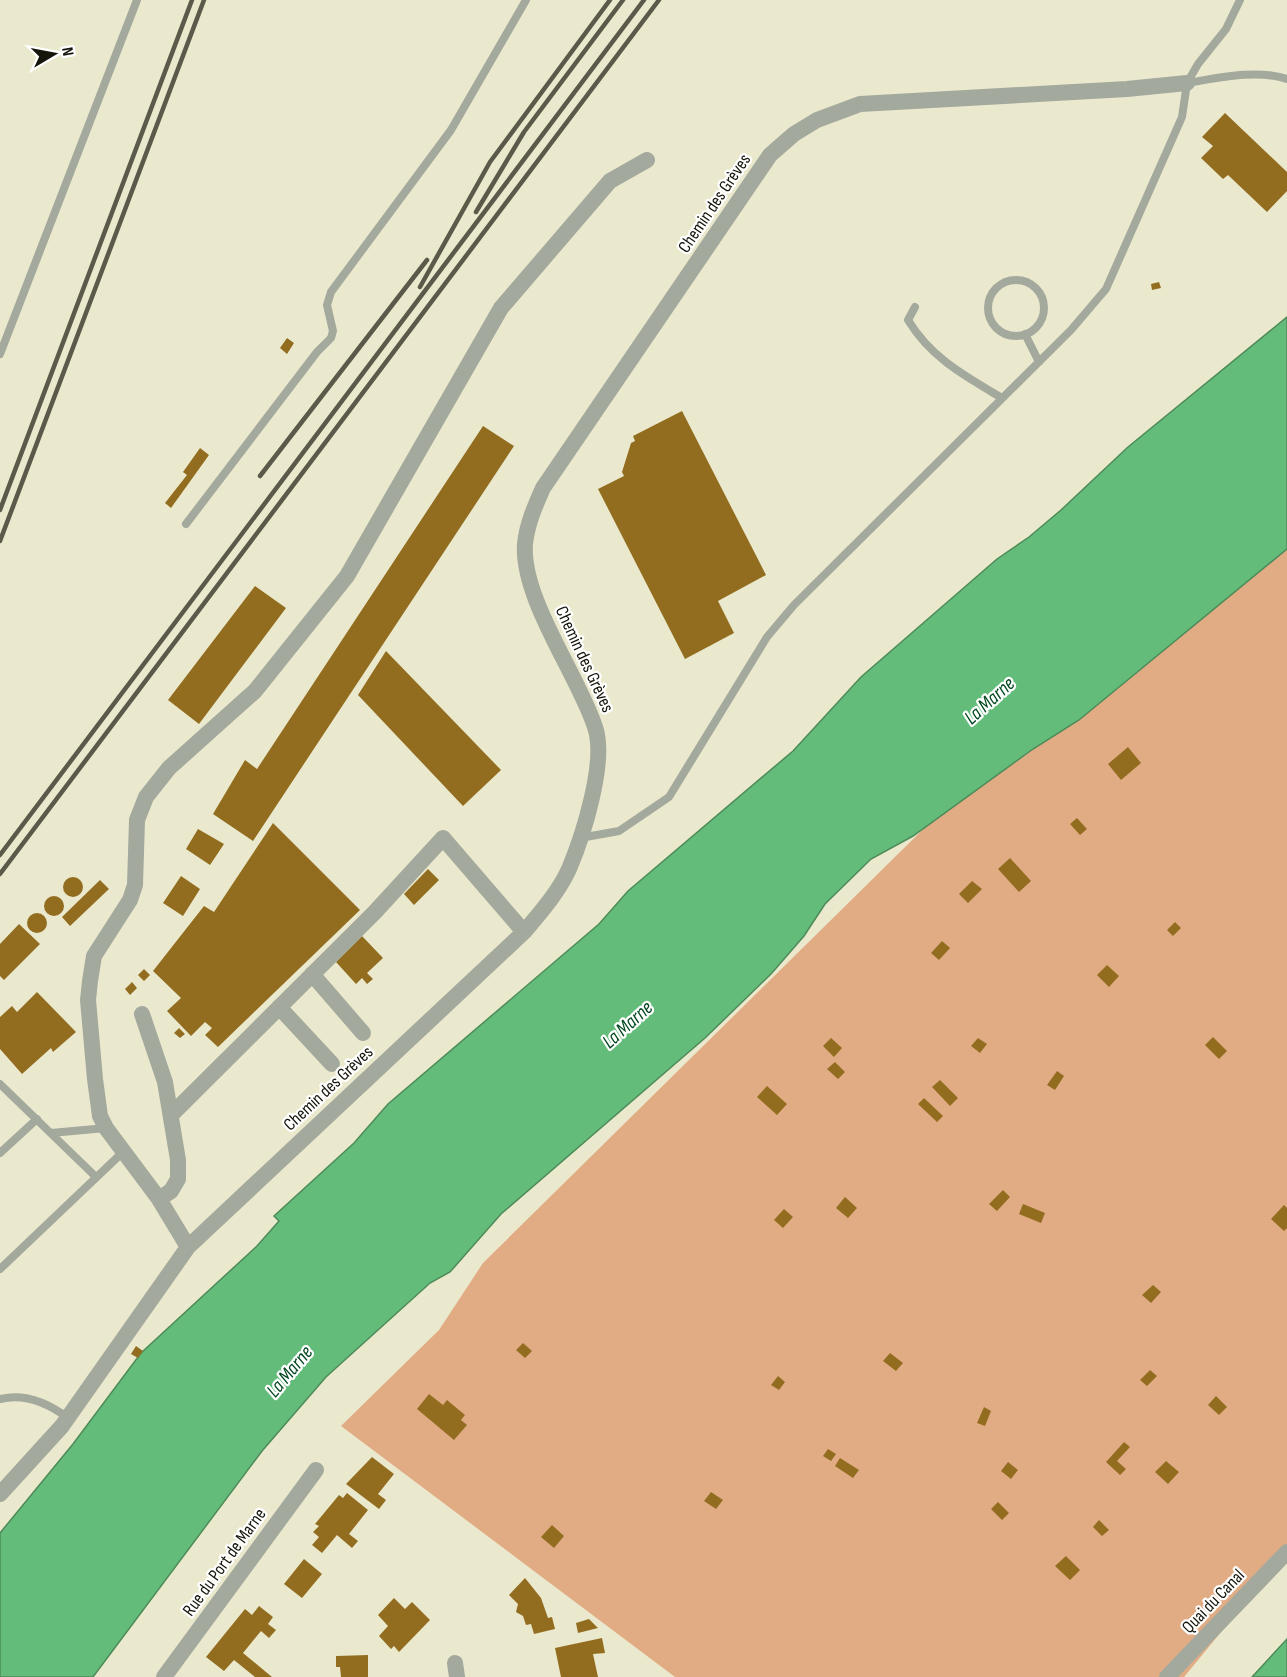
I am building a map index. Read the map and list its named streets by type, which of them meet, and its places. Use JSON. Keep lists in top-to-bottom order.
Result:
{
  "streets": {
    "street": ["Chemin des Grèves", "Rue du Port de Marne", "Quai du Canal"]
  },
  "water": ["La Marne"],
  "north": "right"
}
